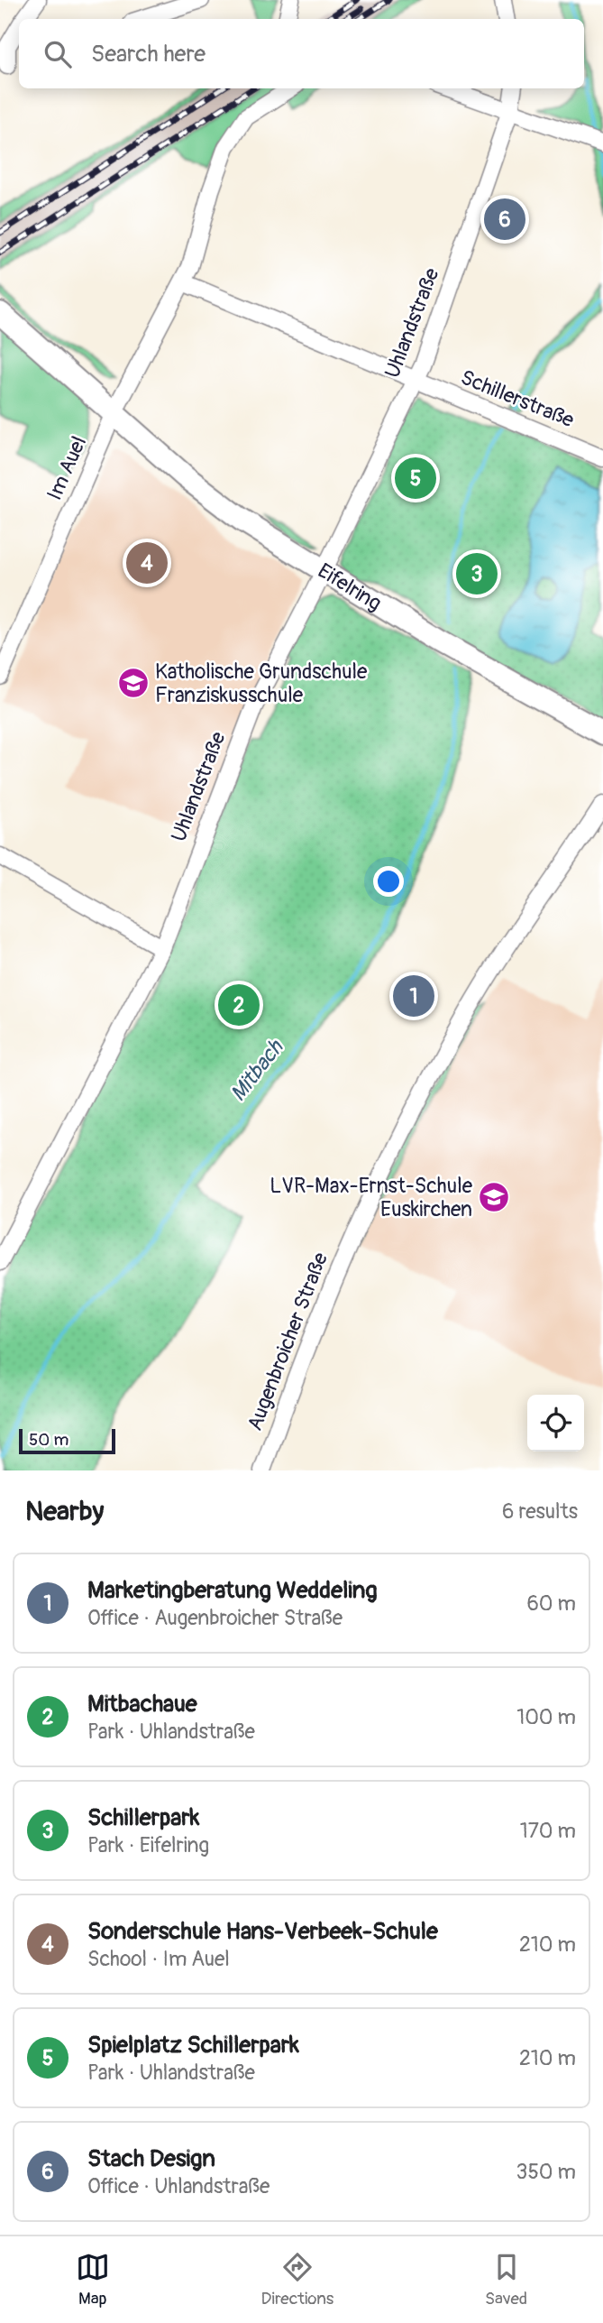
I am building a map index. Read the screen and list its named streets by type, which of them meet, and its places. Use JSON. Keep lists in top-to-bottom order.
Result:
{
  "streets": {
    "main road": ["Eifelring"],
    "street": [
      "Uhlandstraße",
      "Schillerstraße",
      "Im Auel",
      "Augenbroicher Straße"
    ]
  },
  "crossings": [
    ["Uhlandstraße", "Schillerstraße"],
    ["Uhlandstraße", "Eifelring"],
    ["Im Auel", "Eifelring"]
  ],
  "water": ["Mitbach"],
  "places": {
    "school or university": ["Katholische Grundschule Franziskusschule", "LVR-Max-Ernst-Schule Euskirchen"]
  },
  "scale_bar": "50 m",
  "page": {
    "search": "Search here",
    "pins": [
      "6",
      "5",
      "4",
      "3",
      "1",
      "2"
    ],
    "scale": "50 m",
    "heading": ["Nearby", "6 results"],
    "list": [
      {
        "mark": "1",
        "name": "Marketingberatung Weddeling",
        "note": "Office · Augenbroicher Straße",
        "value": "60 m"
      },
      {
        "mark": "2",
        "name": "Mitbachaue",
        "note": "Park · Uhlandstraße",
        "value": "100 m"
      },
      {
        "mark": "3",
        "name": "Schillerpark",
        "note": "Park · Eifelring",
        "value": "170 m"
      },
      {
        "mark": "4",
        "name": "Sonderschule Hans-Verbeek-Schule",
        "note": "School · Im Auel",
        "value": "210 m"
      },
      {
        "mark": "5",
        "name": "Spielplatz Schillerpark",
        "note": "Park · Uhlandstraße",
        "value": "210 m"
      },
      {
        "mark": "6",
        "name": "Stach Design",
        "note": "Office · Uhlandstraße",
        "value": "350 m"
      }
    ],
    "nav": ["Map", "Directions", "Saved"]
  }
}
